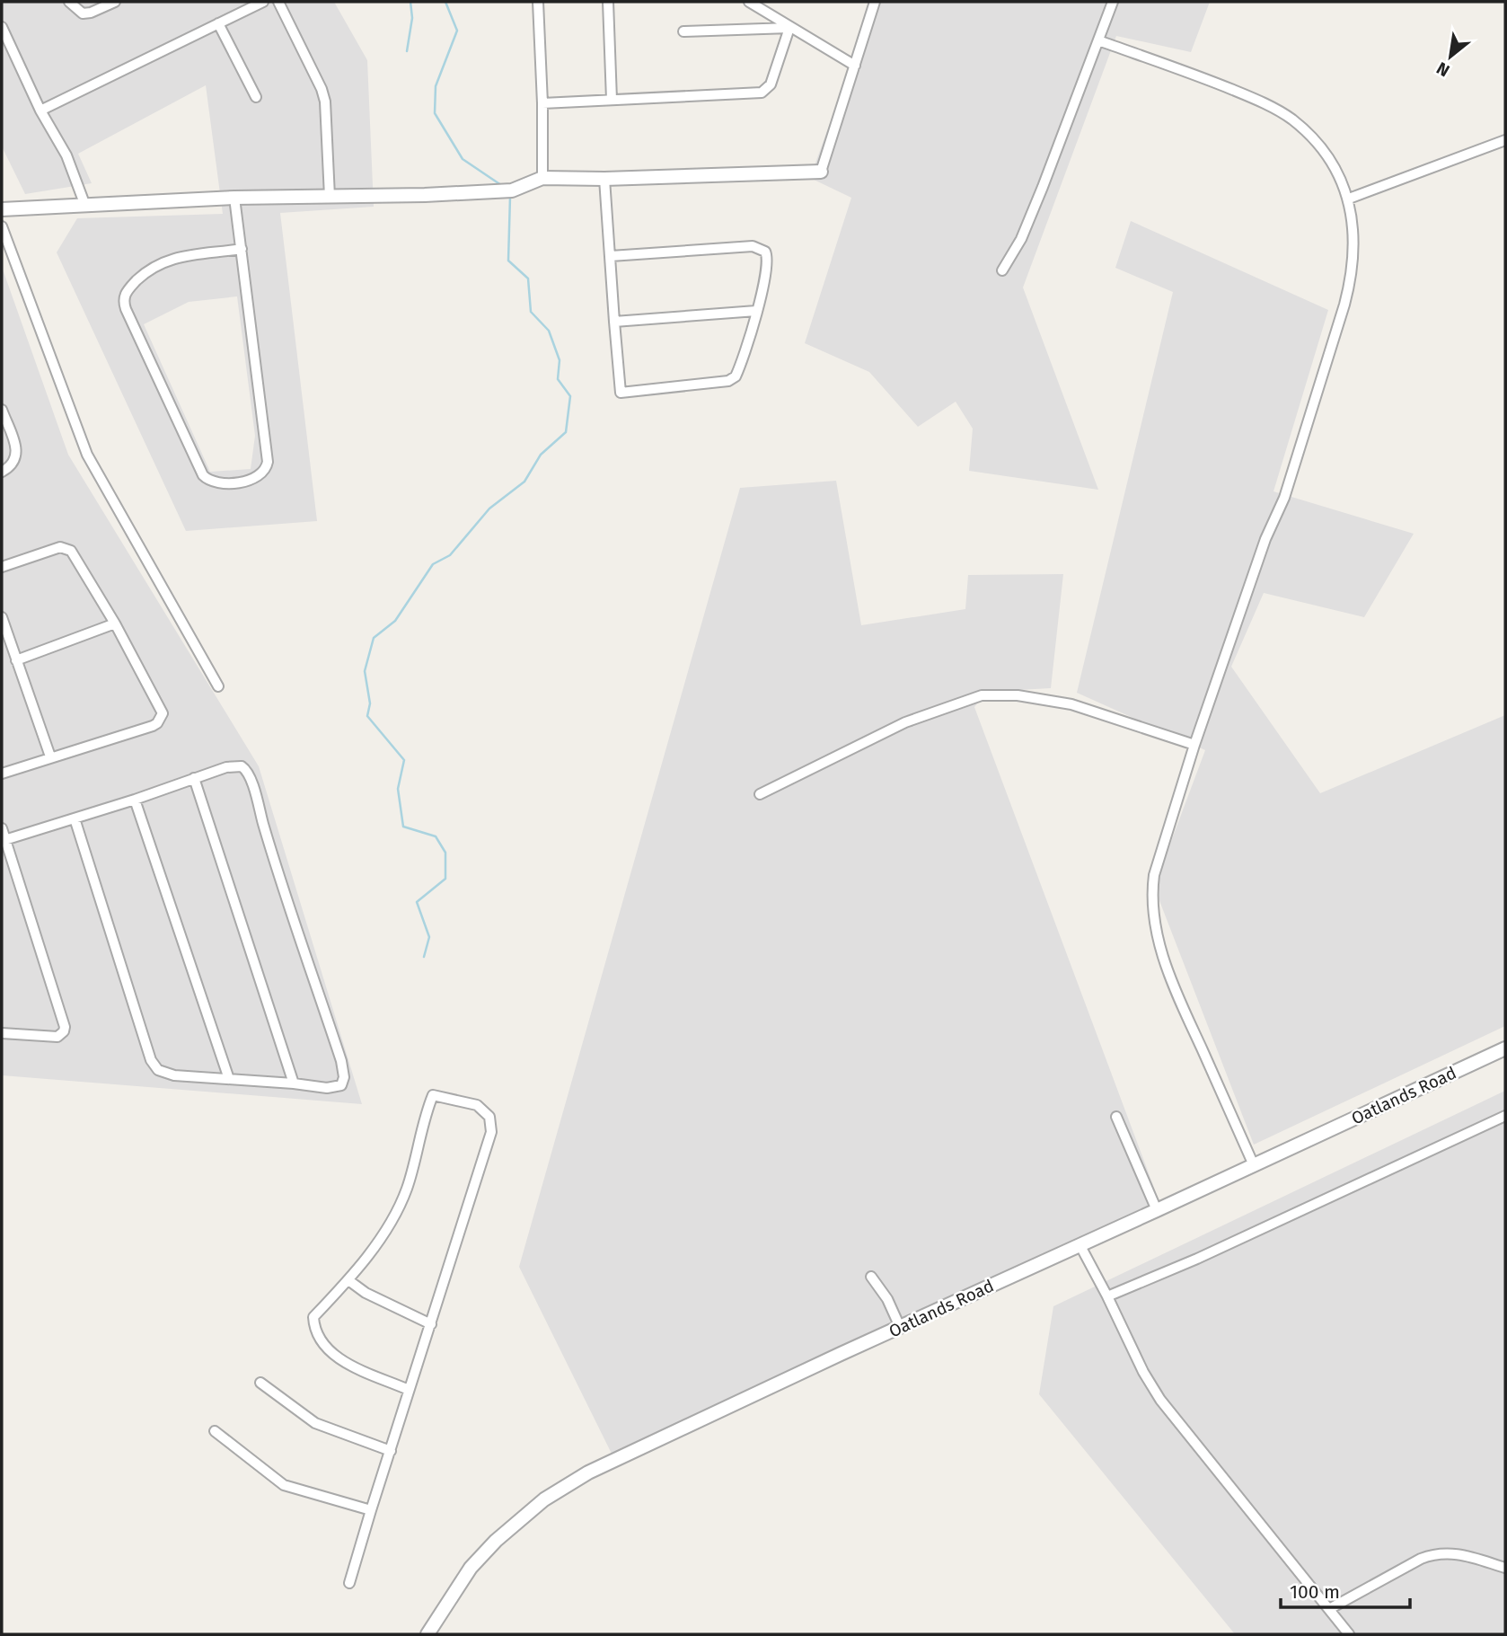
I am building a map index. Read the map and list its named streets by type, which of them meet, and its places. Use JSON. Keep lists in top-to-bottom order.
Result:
{
  "streets": {
    "street": ["Oatlands Road"]
  },
  "scale_bar": "100 m",
  "north": "bottom left"
}
